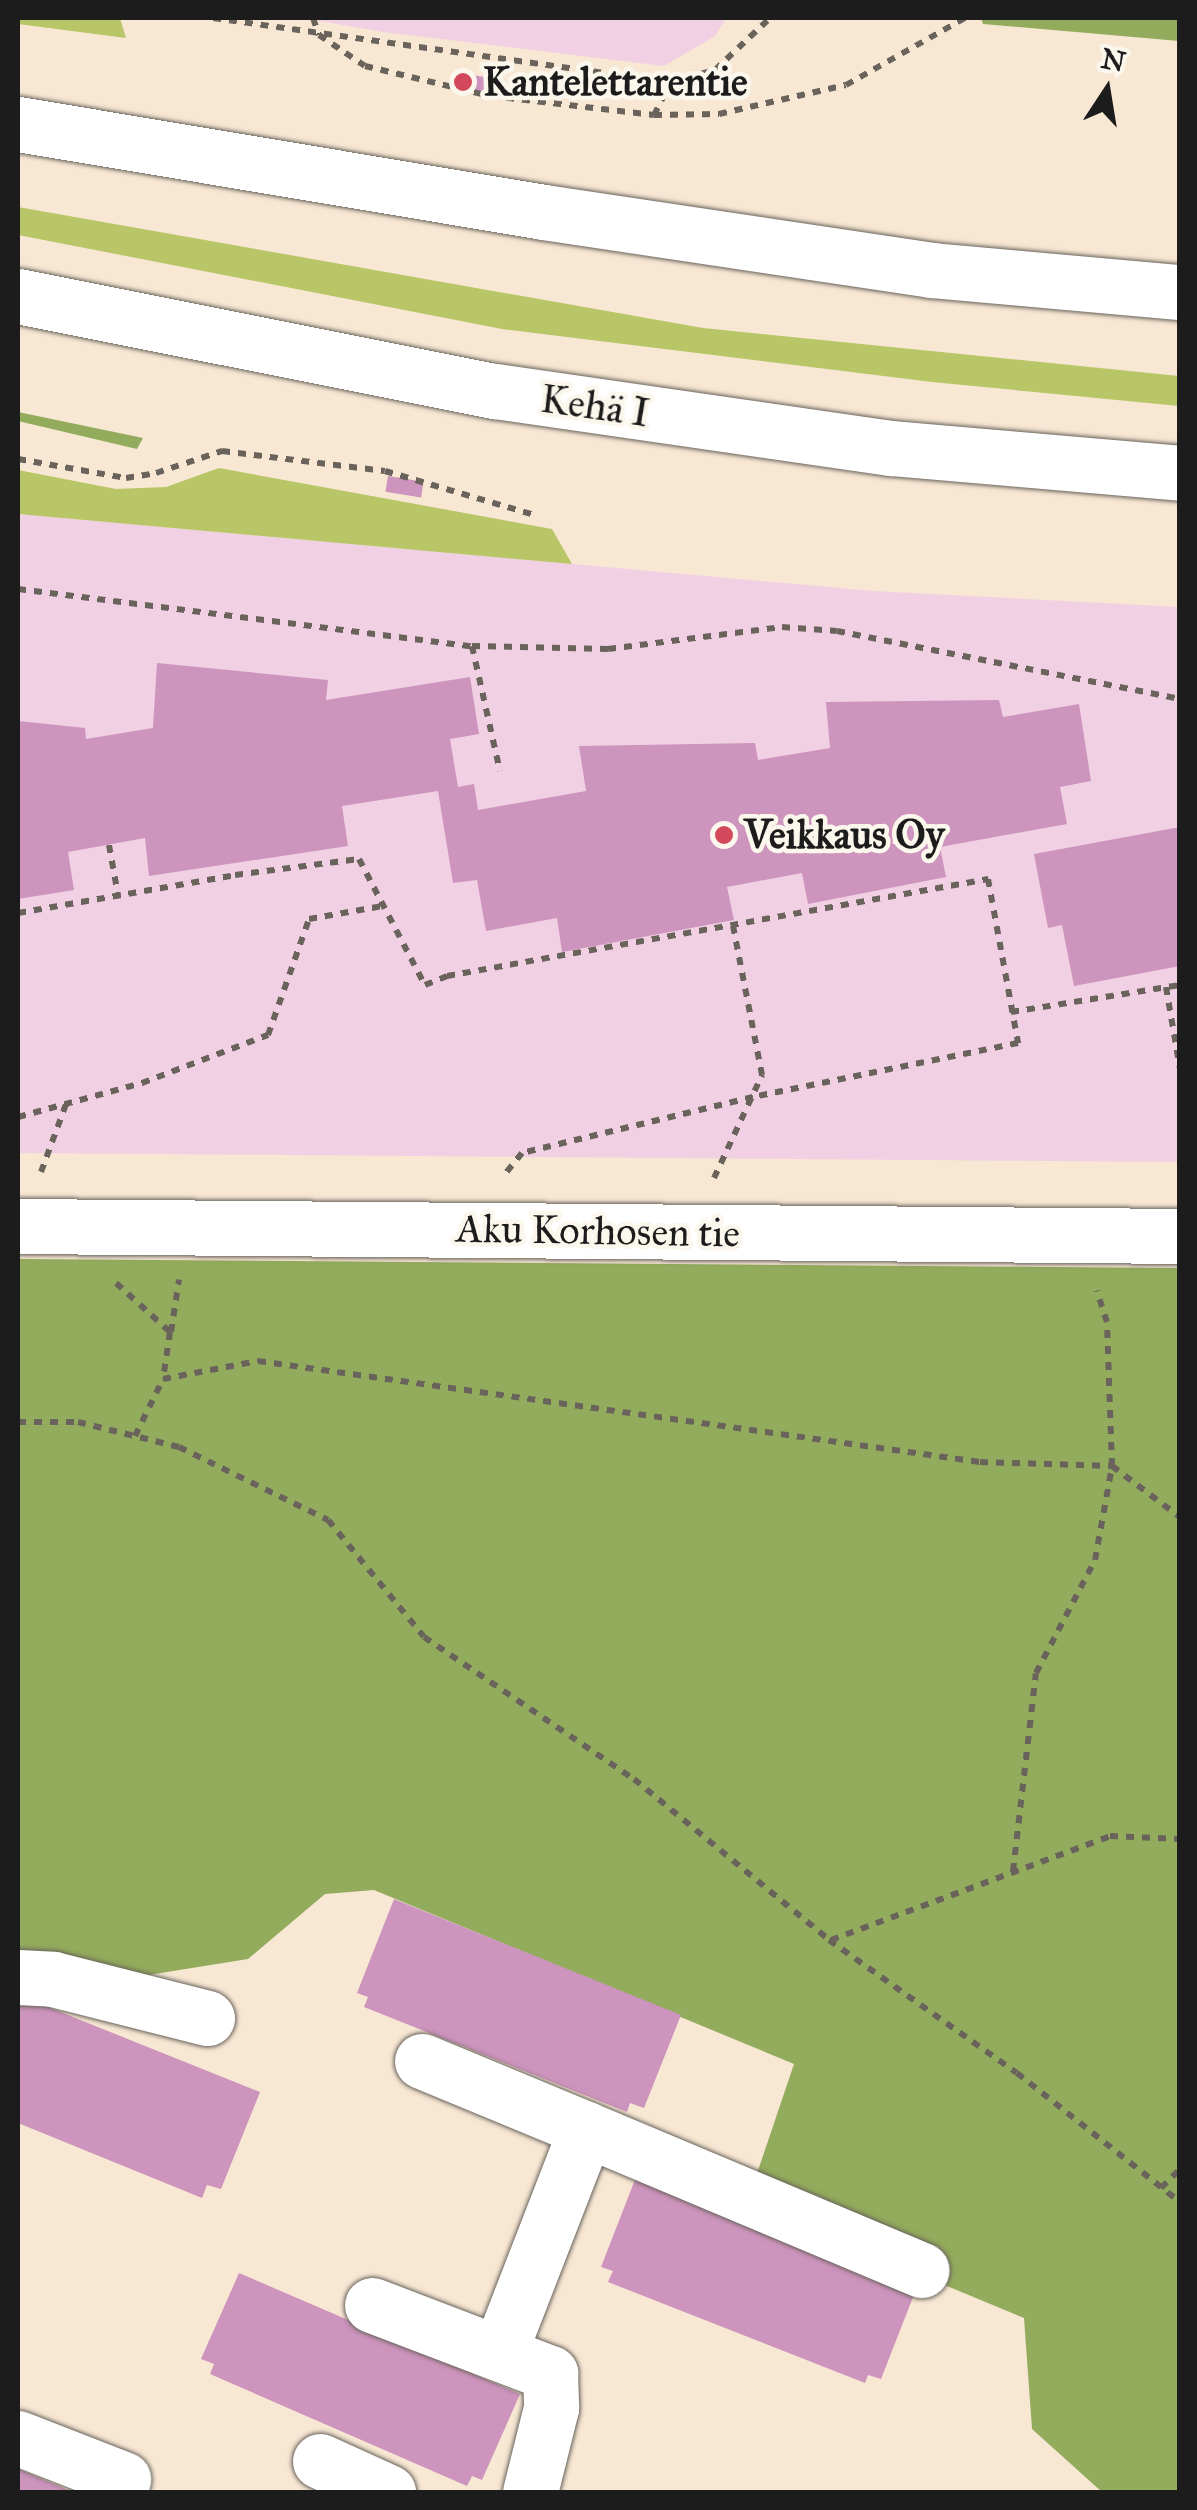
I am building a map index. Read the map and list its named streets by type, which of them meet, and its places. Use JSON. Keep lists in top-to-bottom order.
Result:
{
  "streets": {
    "main road": ["Kehä I", "Aku Korhosen tie"]
  },
  "places": ["Kantelettarentie", "Veikkaus Oy"],
  "north": "top"
}
